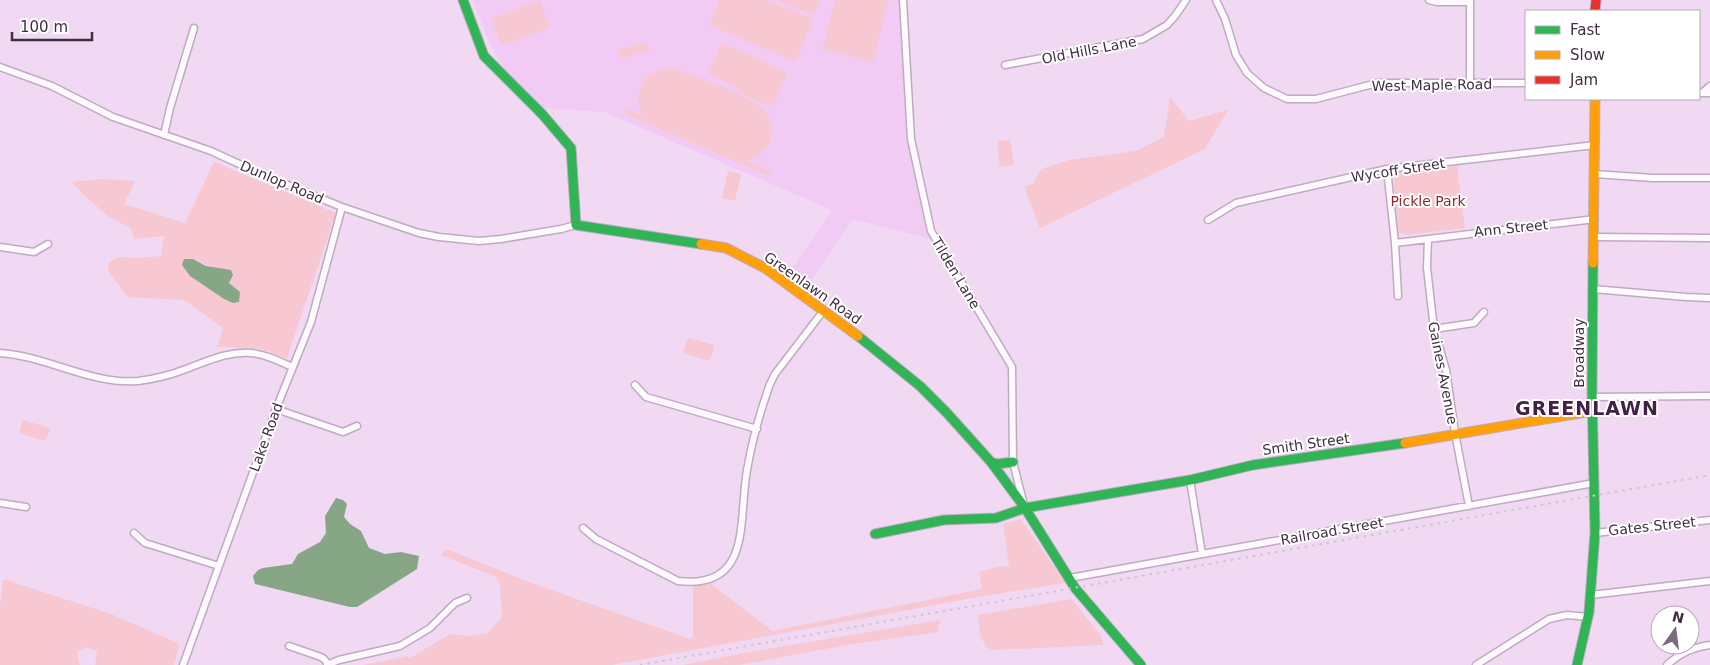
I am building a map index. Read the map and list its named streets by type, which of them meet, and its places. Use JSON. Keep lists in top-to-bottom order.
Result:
{
  "streets": {
    "main road": ["Greenlawn Road", "Broadway", "Smith Street"],
    "street": [
      "Old Hills Lane",
      "West Maple Road",
      "Wycoff Street",
      "Dunlop Road",
      "Ann Street",
      "Tilden Lane",
      "Gaines Avenue",
      "Lake Road",
      "Gates Street",
      "Railroad Street"
    ]
  },
  "crossings": [
    ["Wycoff Street", "Broadway"],
    ["Dunlop Road", "Greenlawn Road"],
    ["Dunlop Road", "Lake Road"],
    ["Ann Street", "Broadway"],
    ["Ann Street", "Gaines Avenue"],
    ["Tilden Lane", "Greenlawn Road"],
    ["Tilden Lane", "Smith Street"],
    ["Greenlawn Road", "Smith Street"],
    ["Greenlawn Road", "Railroad Street"],
    ["Broadway", "Smith Street"],
    ["Broadway", "Gates Street"],
    ["Broadway", "Railroad Street"],
    ["Gaines Avenue", "Smith Street"],
    ["Gaines Avenue", "Railroad Street"]
  ],
  "districts": ["GREENLAWN"],
  "parks": ["Pickle Park"],
  "legend": ["Fast", "Slow", "Jam"],
  "scale_bar": "100 m",
  "north": "top"
}
